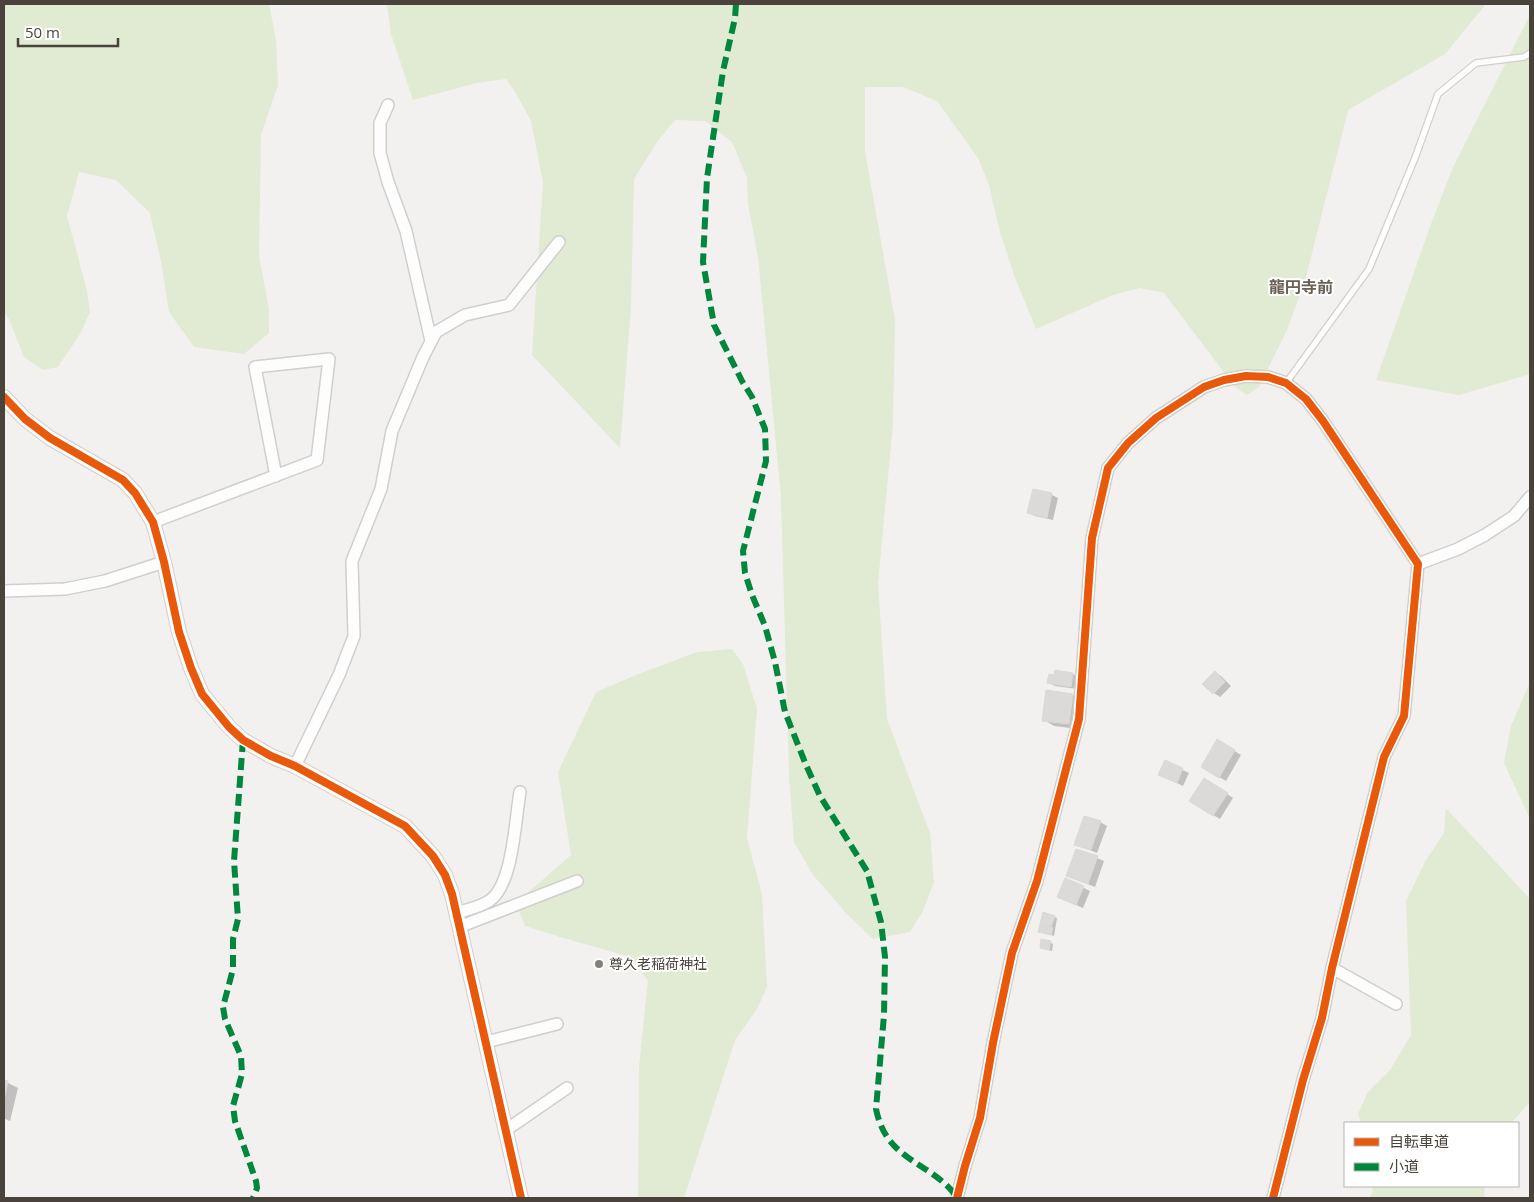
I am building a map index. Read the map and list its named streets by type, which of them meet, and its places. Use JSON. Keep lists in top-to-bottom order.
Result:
{
  "districts": ["龍円寺前"],
  "places": ["尊久老稲荷神社"],
  "legend": ["自転車道", "小道"],
  "scale_bar": "50 m"
}
